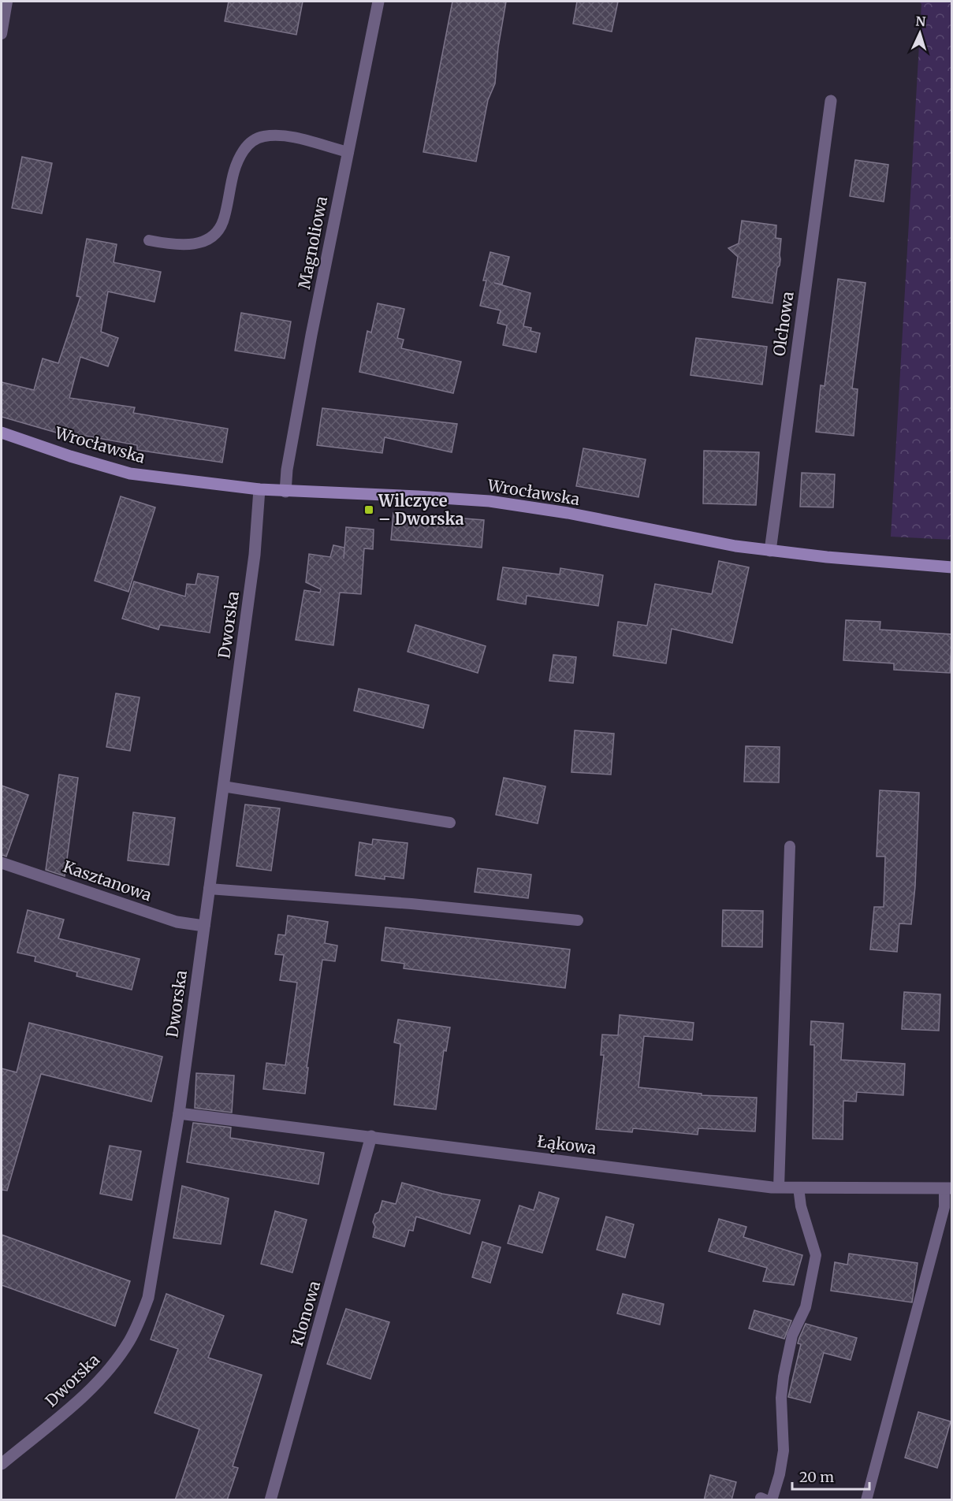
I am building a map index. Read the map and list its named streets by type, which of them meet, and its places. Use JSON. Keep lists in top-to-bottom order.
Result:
{
  "streets": {
    "street": [
      "Magnoliowa",
      "Olchowa",
      "Wrocławska",
      "Dworska",
      "Kasztanowa",
      "Łąkowa",
      "Klonowa"
    ]
  },
  "crossings": [
    ["Magnoliowa", "Wrocławska"],
    ["Olchowa", "Wrocławska"],
    ["Wrocławska", "Dworska"],
    ["Dworska", "Kasztanowa"],
    ["Dworska", "Łąkowa"],
    ["Łąkowa", "Klonowa"]
  ],
  "places": {
    "transit": ["Wilczyce – Dworska"]
  },
  "scale_bar": "20 m",
  "north": "top"
}
